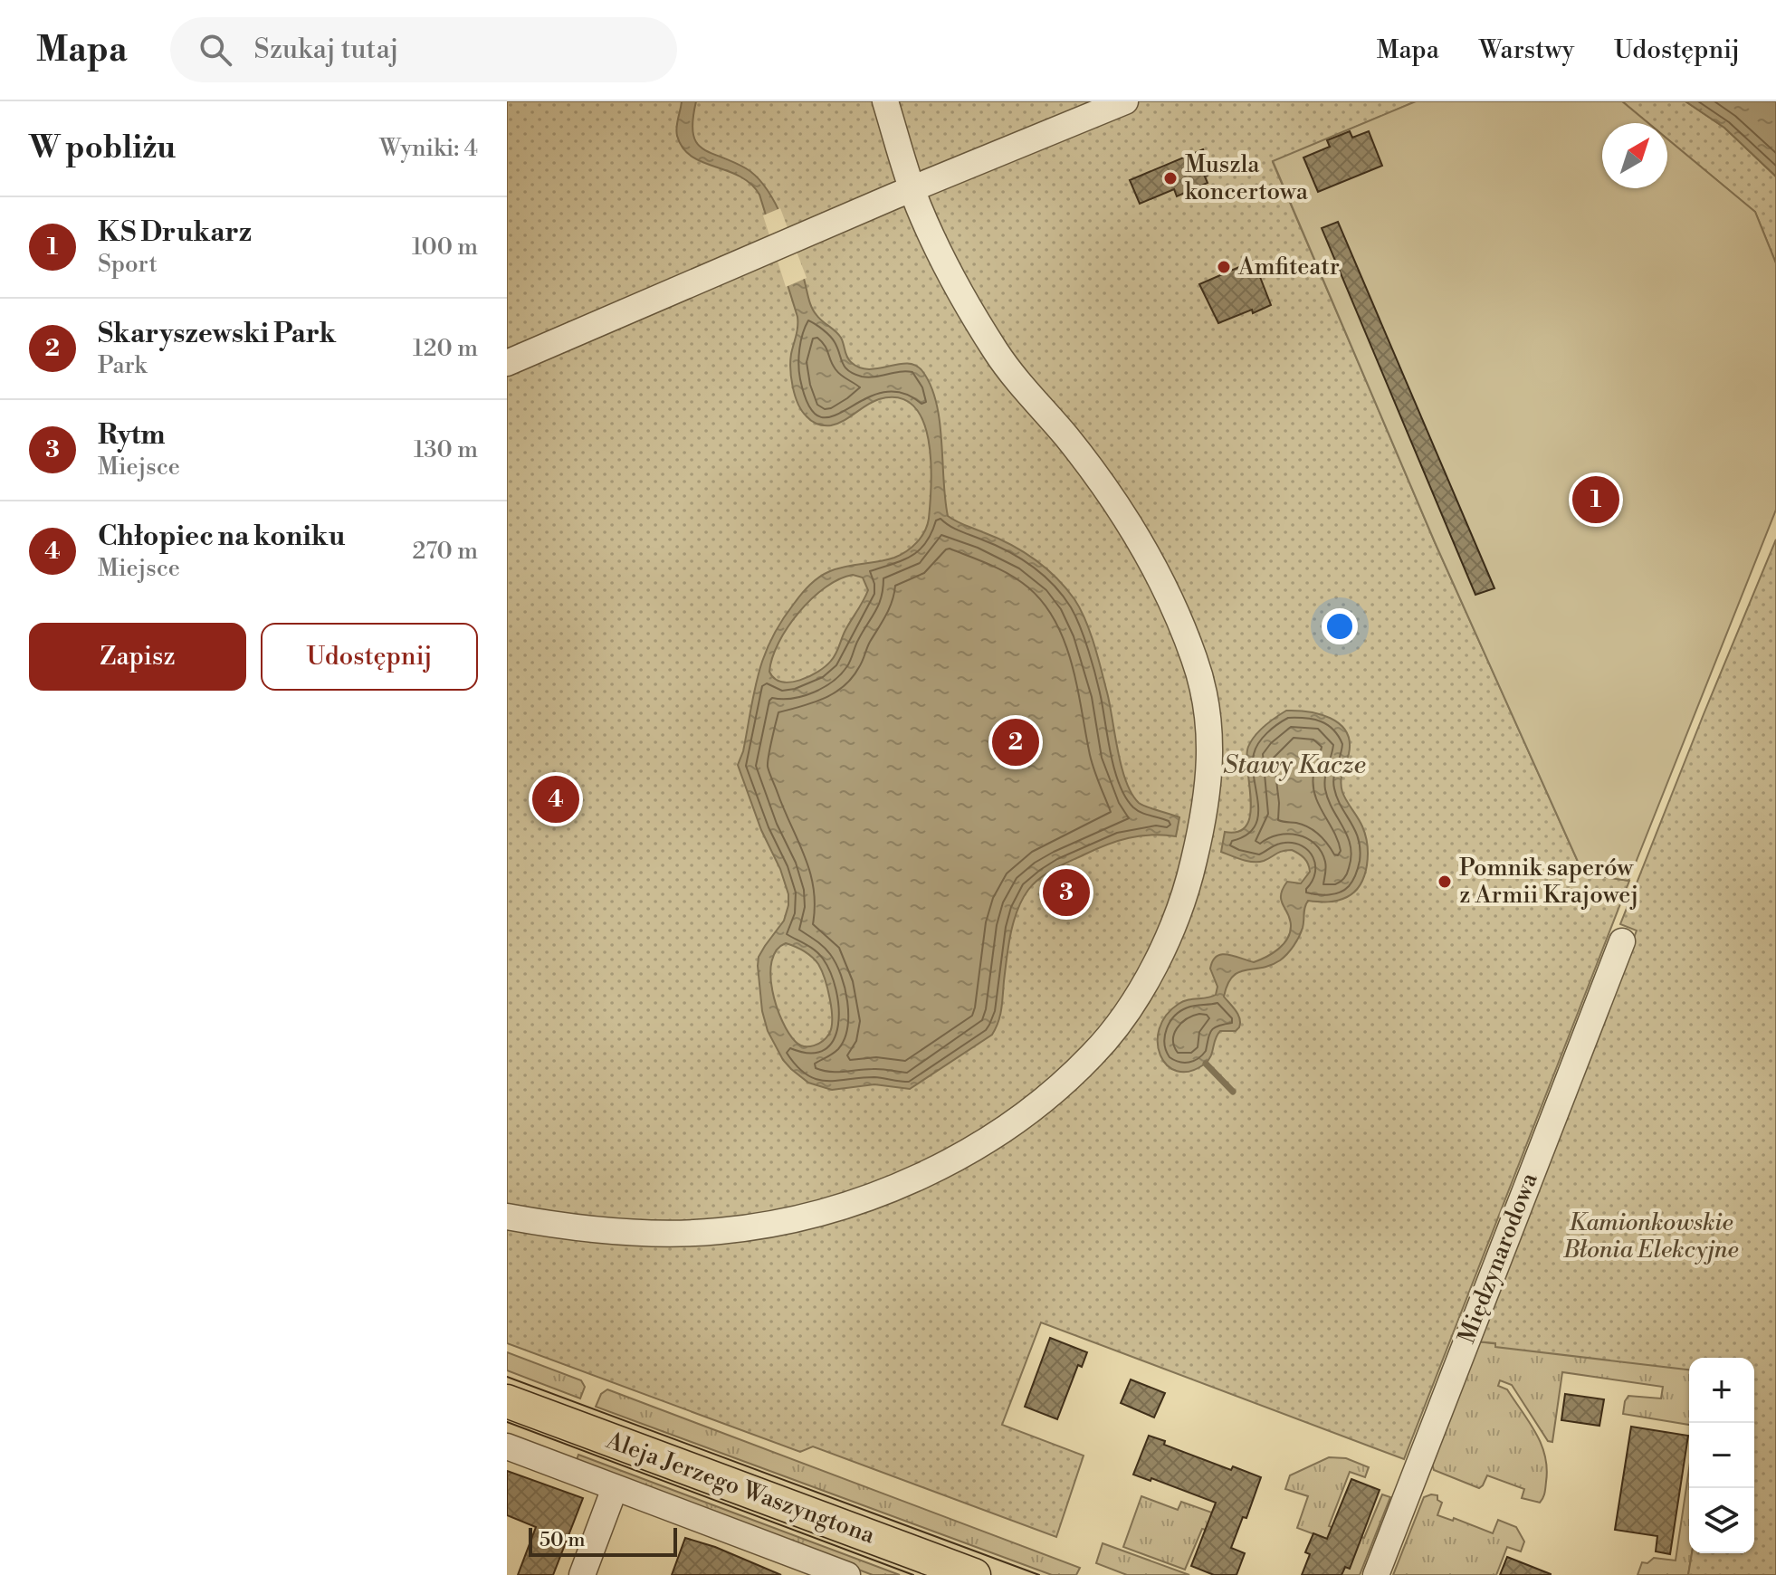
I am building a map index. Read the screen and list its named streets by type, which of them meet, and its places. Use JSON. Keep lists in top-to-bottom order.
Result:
{
  "streets": {
    "main road": ["Aleja Jerzego Waszyngtona"],
    "street": ["Międzynarodowa"]
  },
  "water": ["Stawy Kacze"],
  "parks": ["Kamionkowskie Błonia Elekcyjne"],
  "places": ["Muszla koncertowa", "Amfiteatr", "Pomnik saperów z Armii Krajowej"],
  "scale_bar": "50 m",
  "north": "top right",
  "page": {
    "header": "Mapa",
    "search": "Szukaj tutaj",
    "nav": ["Mapa", "Warstwy", "Udostępnij"],
    "heading": ["W pobliżu", "Wyniki: 4"],
    "list": [
      {
        "mark": "1",
        "name": "KS Drukarz",
        "note": "Sport",
        "value": "100 m"
      },
      {
        "mark": "2",
        "name": "Skaryszewski Park",
        "note": "Park",
        "value": "120 m"
      },
      {
        "mark": "3",
        "name": "Rytm",
        "note": "Miejsce",
        "value": "130 m"
      },
      {
        "mark": "4",
        "name": "Chłopiec na koniku",
        "note": "Miejsce",
        "value": "270 m"
      }
    ],
    "pins": [
      "1",
      "2",
      "4",
      "3"
    ],
    "buttons": ["Zapisz", "Udostępnij"],
    "map_buttons": ["+", "−"],
    "scale": "50 m"
  }
}
